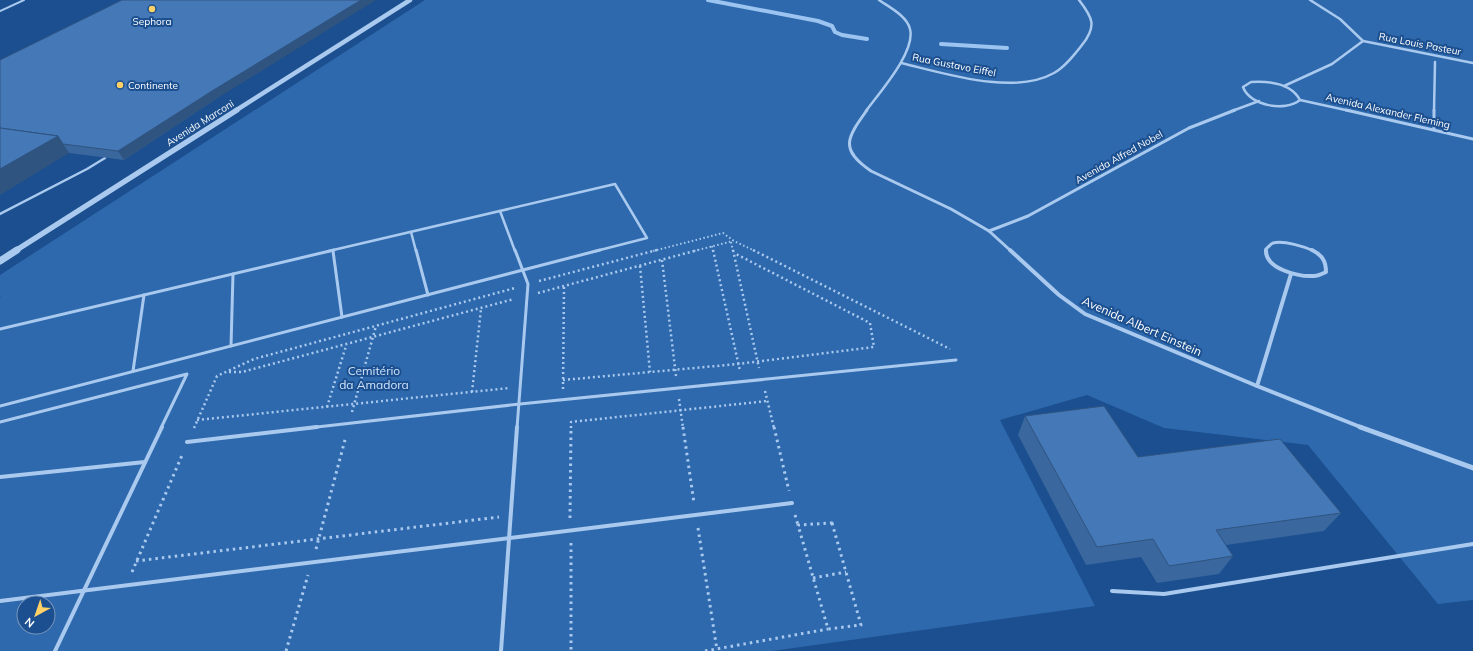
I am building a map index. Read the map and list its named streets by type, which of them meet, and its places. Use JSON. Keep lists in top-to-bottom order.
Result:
{
  "streets": {
    "street": [
      "Rua Louis Pasteur",
      "Rua Gustavo Eiffel",
      "Avenida Alexander Fleming",
      "Avenida Marconi",
      "Avenida Alfred Nobel",
      "Avenida Albert Einstein"
    ]
  },
  "crossings": [
    ["Rua Gustavo Eiffel", "Avenida Albert Einstein"],
    ["Avenida Alfred Nobel", "Avenida Albert Einstein"]
  ],
  "parks": ["Cemitério da Amadora"],
  "places": ["Sephora", "Continente"],
  "north": "bottom left"
}
